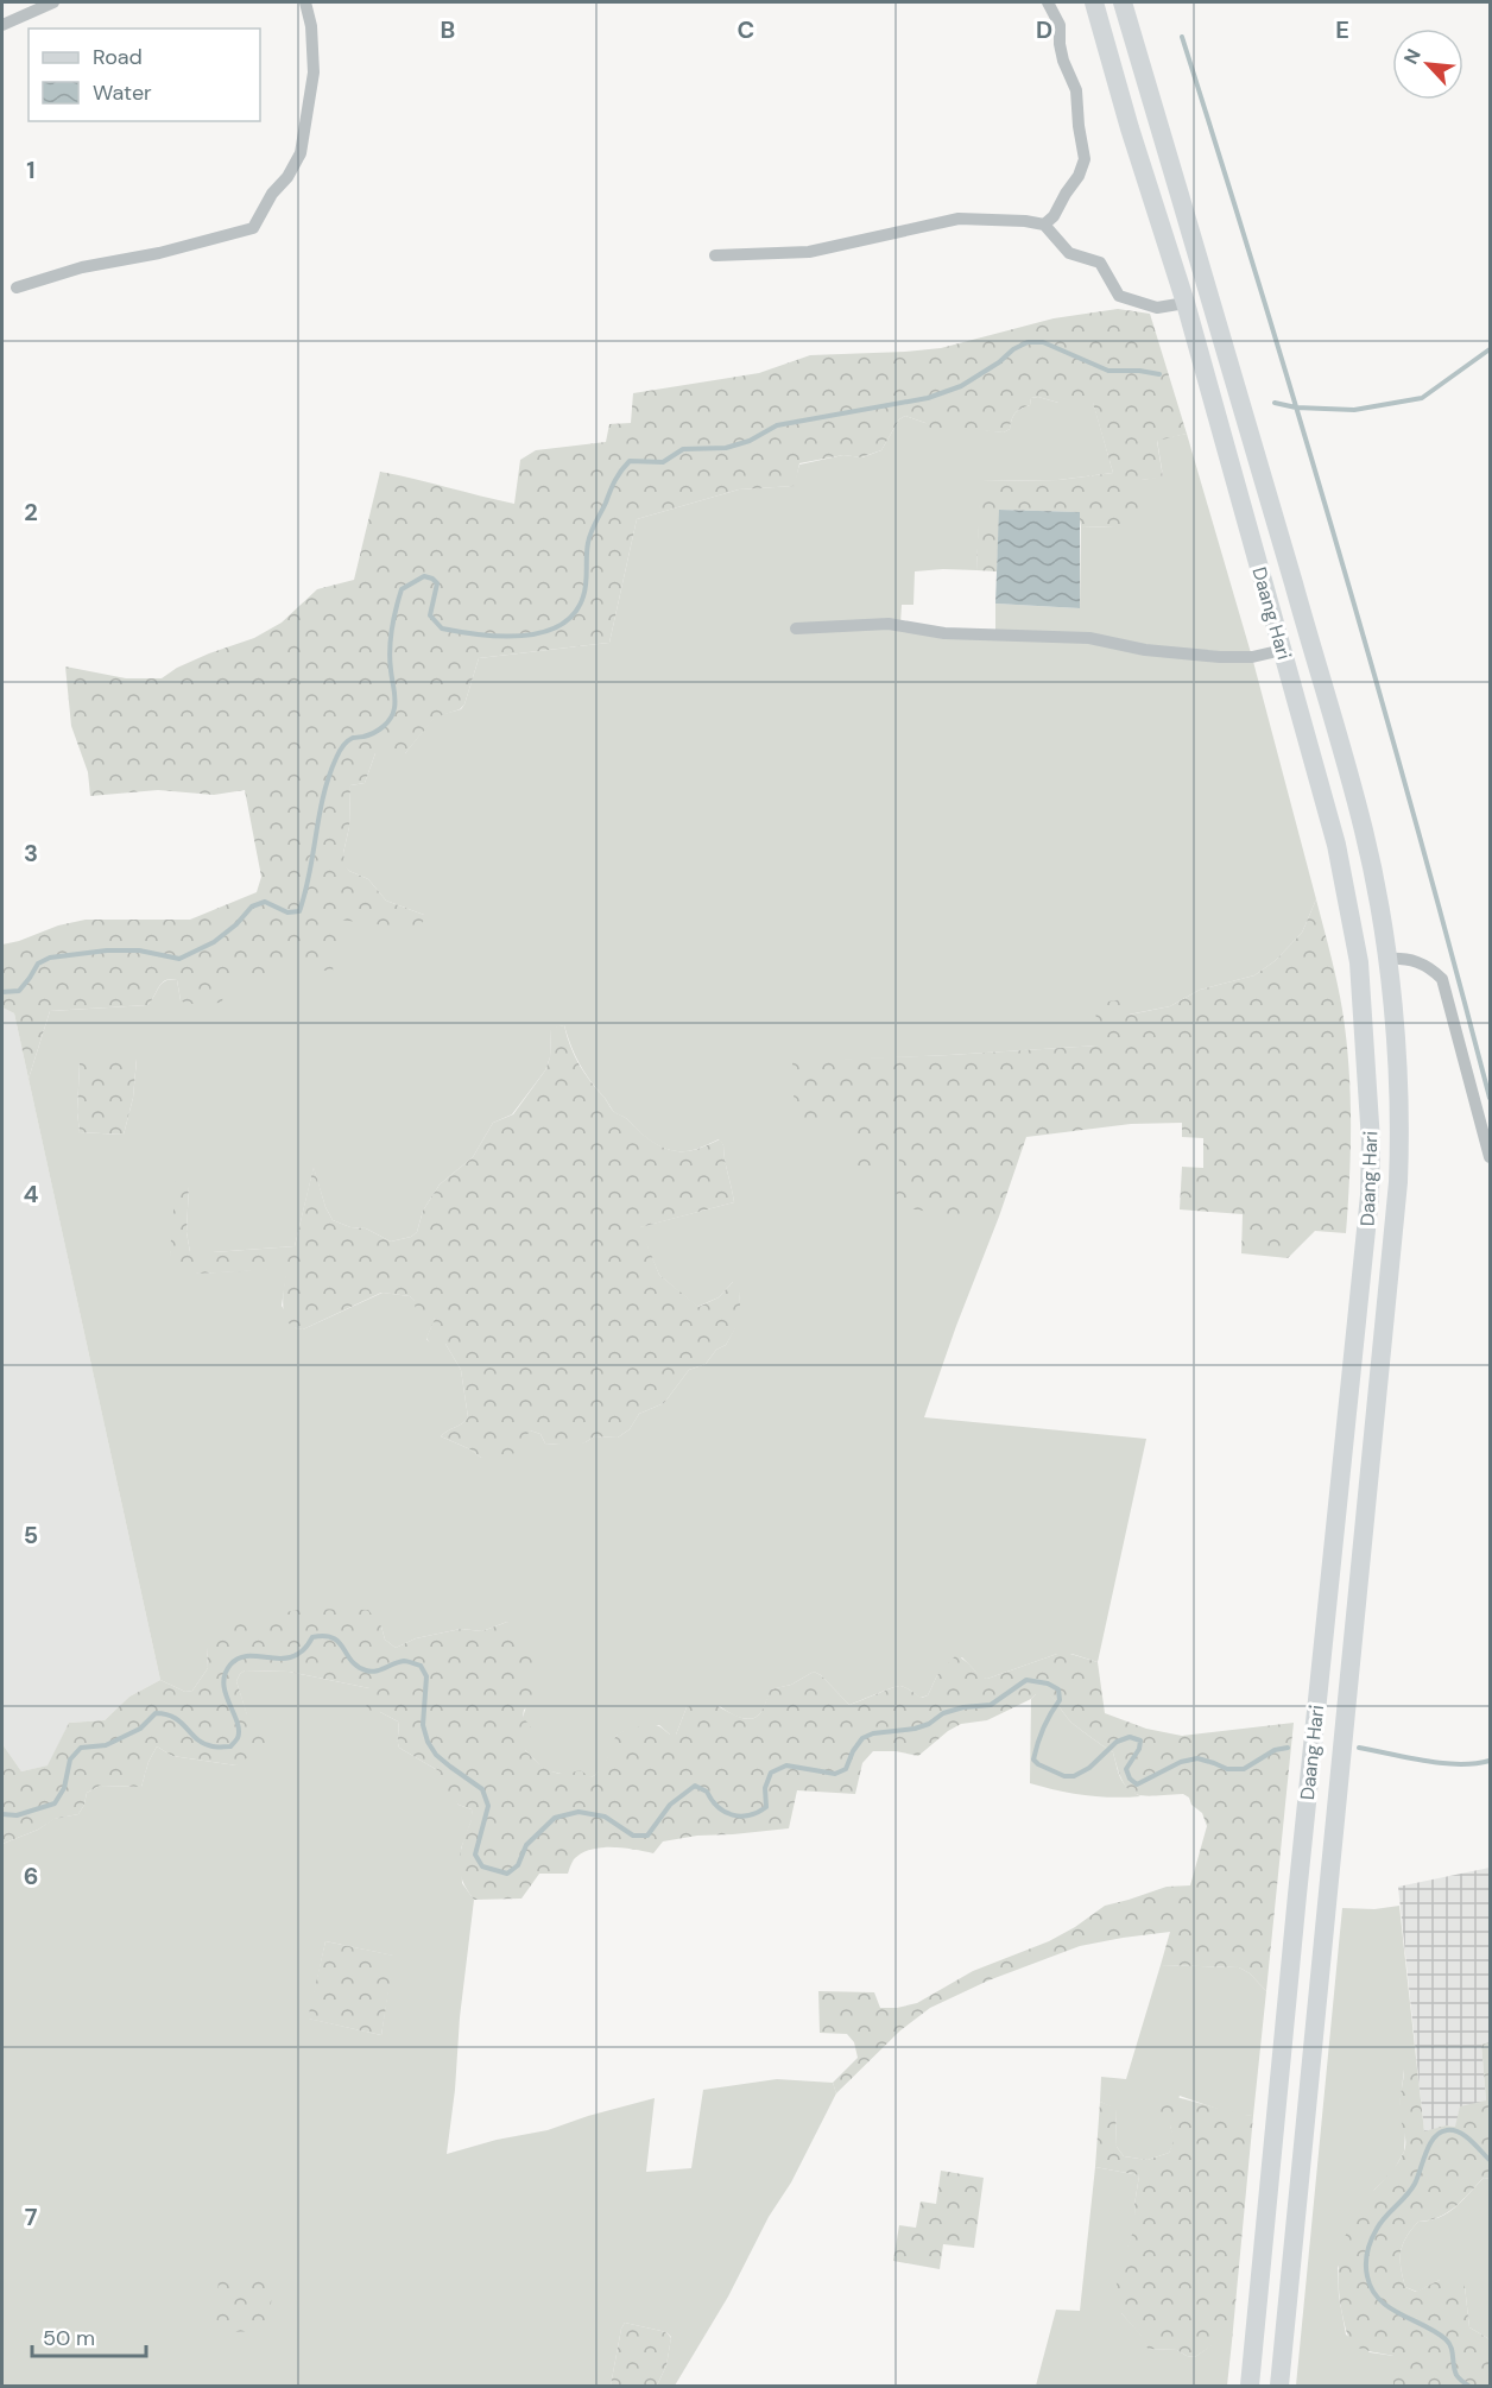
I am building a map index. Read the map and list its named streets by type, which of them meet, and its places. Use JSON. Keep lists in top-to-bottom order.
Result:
{
  "streets": {
    "main road": ["Daang Hari"]
  },
  "legend": ["Road", "Water"],
  "scale_bar": "50 m",
  "north": "top left",
  "grid": {
    "columns": [
      "B",
      "C",
      "D",
      "E"
    ],
    "rows": [
      "1",
      "2",
      "3",
      "4",
      "5",
      "6",
      "7"
    ]
  }
}
